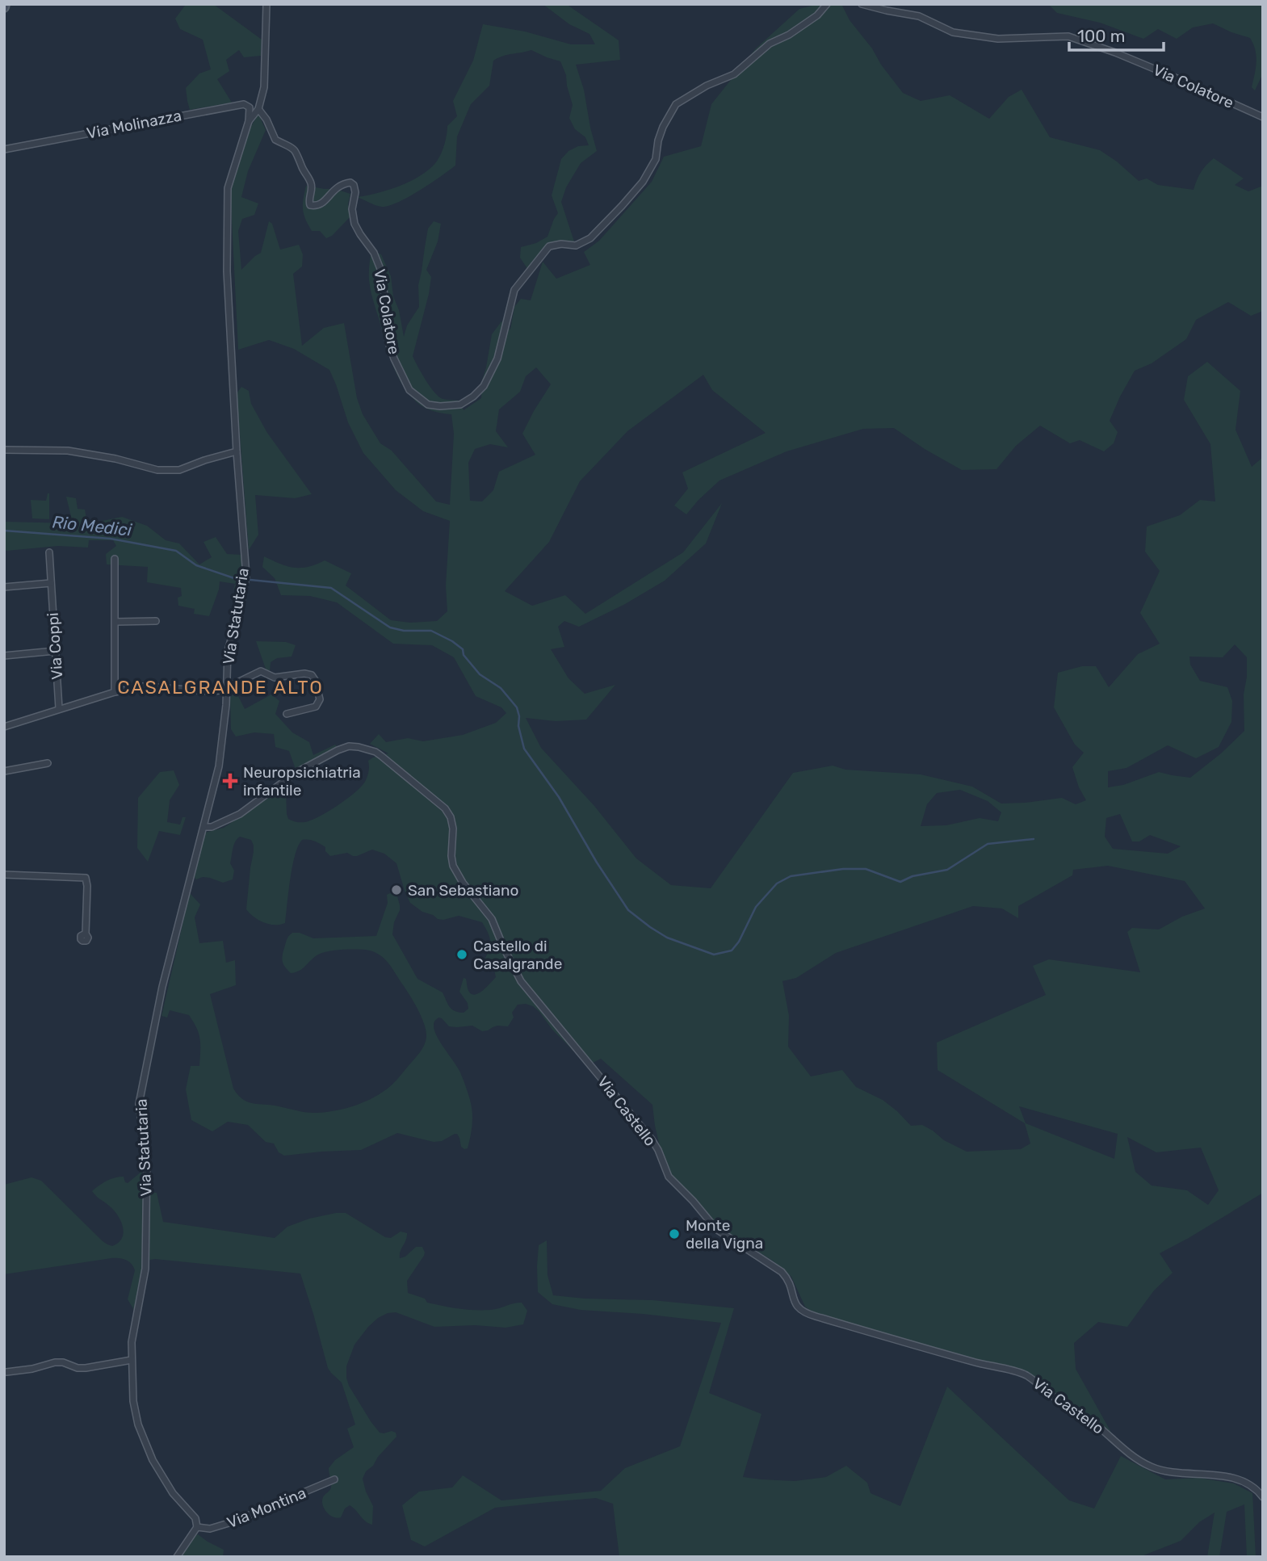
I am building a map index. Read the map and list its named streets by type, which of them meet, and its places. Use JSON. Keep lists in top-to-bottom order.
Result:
{
  "streets": {
    "street": [
      "Via Colatore",
      "Via Molinazza",
      "Via Statutaria",
      "Via Coppi",
      "Via Castello",
      "Via Montina"
    ]
  },
  "crossings": [
    ["Via Colatore", "Via Statutaria"],
    ["Via Molinazza", "Via Statutaria"],
    ["Via Statutaria", "Via Castello"],
    ["Via Statutaria", "Via Montina"]
  ],
  "districts": ["CASALGRANDE ALTO"],
  "water": ["Rio Medici"],
  "places": {
    "health": ["Neuropsichiatria infantile"],
    "other": ["San Sebastiano", "Castello di Casalgrande", "Monte della Vigna"]
  },
  "scale_bar": "100 m"
}
